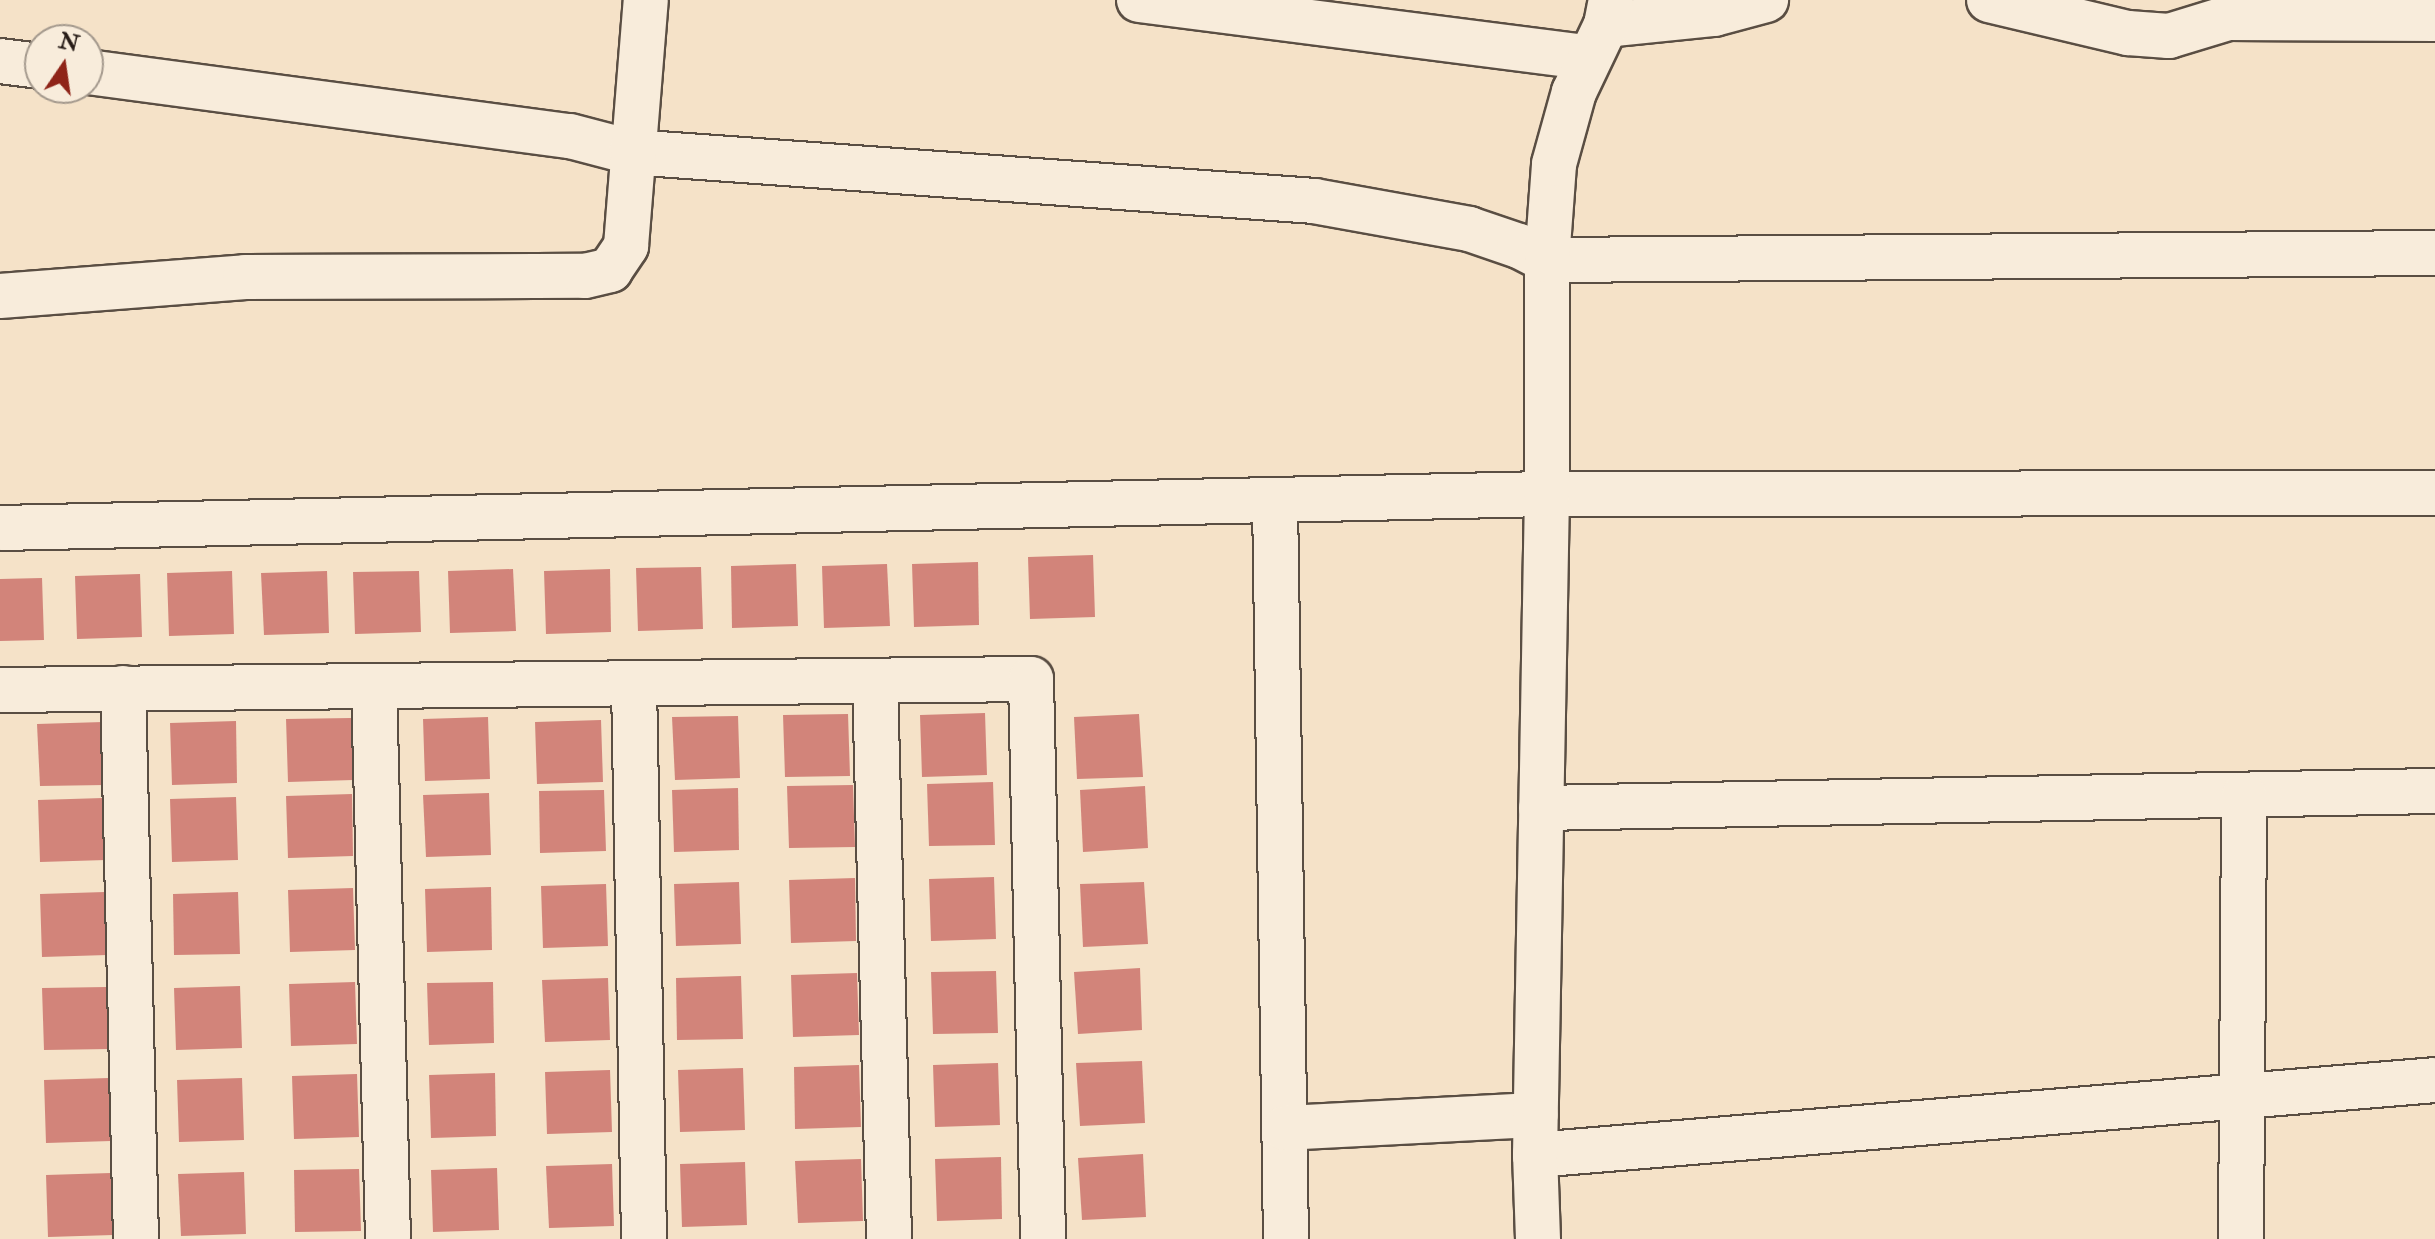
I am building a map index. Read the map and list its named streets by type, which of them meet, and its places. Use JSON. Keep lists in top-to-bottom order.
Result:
{
  "north": "top"
}
